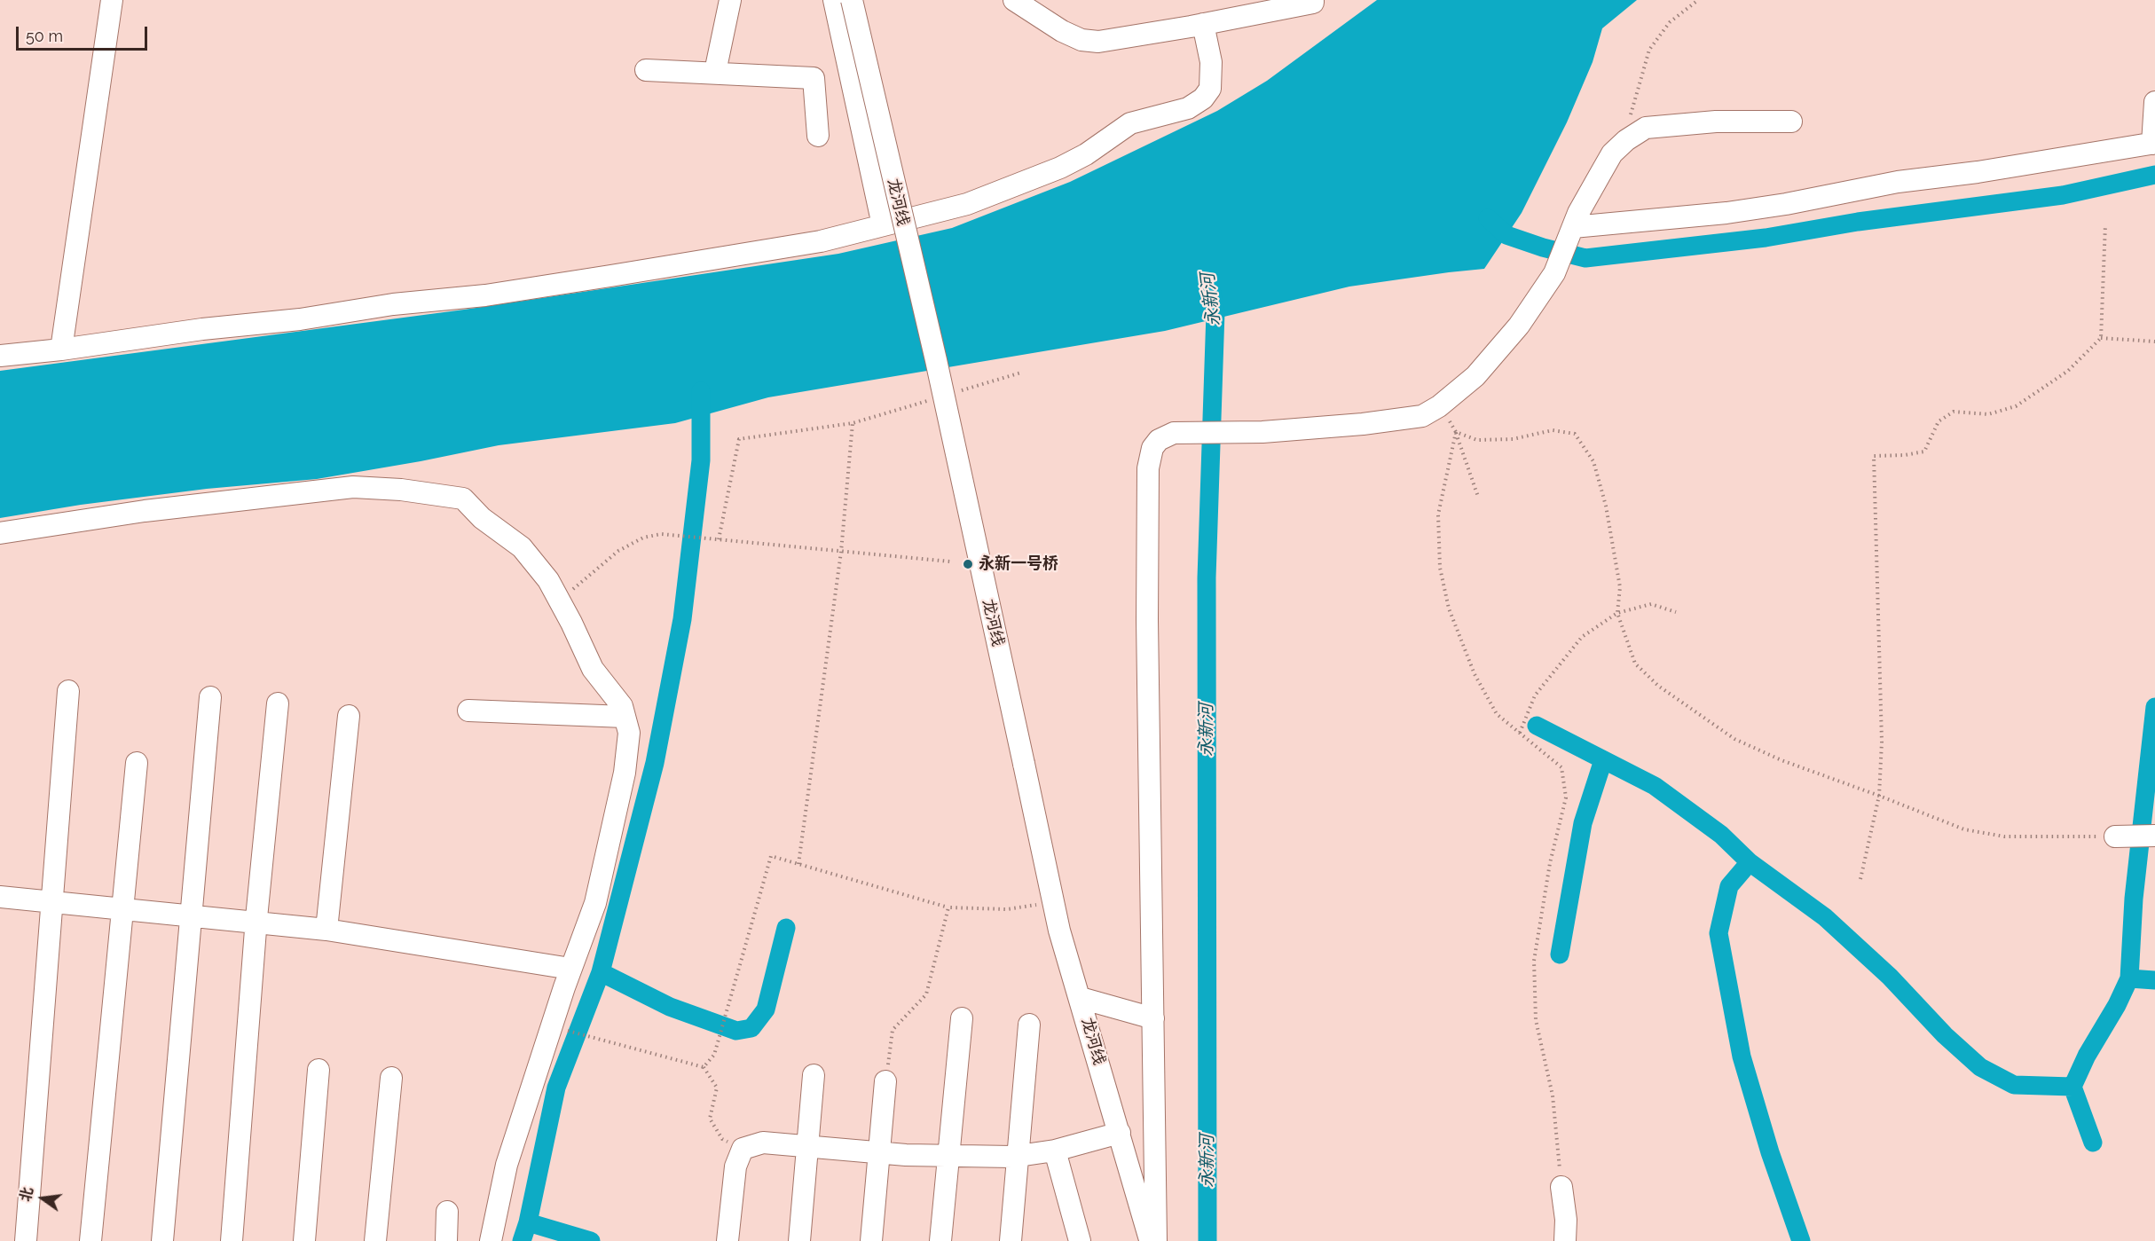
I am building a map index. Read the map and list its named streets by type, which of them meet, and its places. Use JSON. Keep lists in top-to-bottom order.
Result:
{
  "streets": {
    "street": ["龙河线"]
  },
  "water": ["永新河"],
  "places": ["永新一号桥"],
  "scale_bar": "50 m",
  "north": "left"
}
